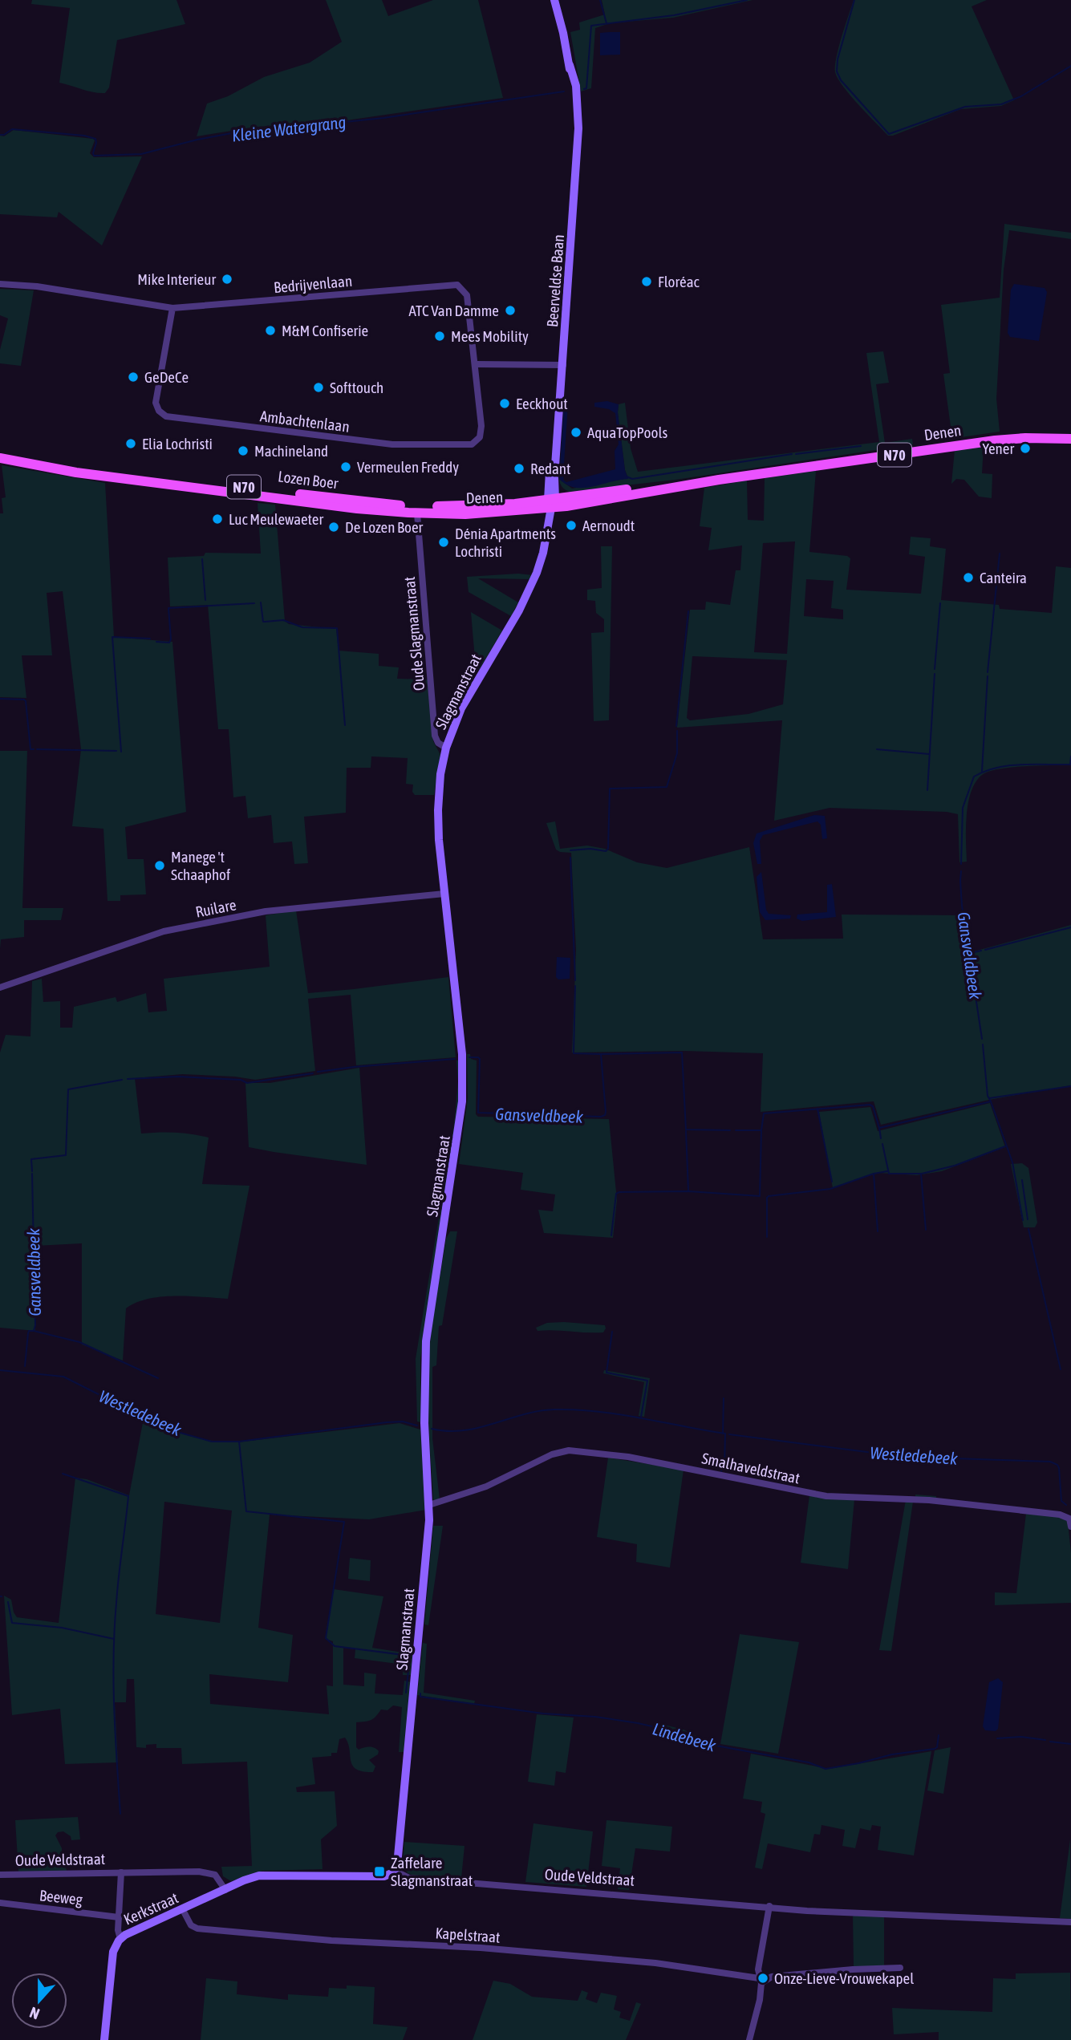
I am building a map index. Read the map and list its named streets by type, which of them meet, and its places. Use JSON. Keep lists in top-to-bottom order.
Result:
{
  "streets": {
    "main road": [
      "Beerveldse Baan",
      "Denen",
      "N70",
      "Lozen Boer",
      "Slagmanstraat",
      "Oude Veldstraat",
      "Kerkstraat"
    ],
    "street": [
      "Bedrijvenlaan",
      "Ambachtenlaan",
      "Oude Slagmanstraat",
      "Ruilare",
      "Smalhaveldstraat",
      "Beeweg",
      "Kapelstraat"
    ]
  },
  "crossings": [
    ["Beerveldse Baan", "Denen"],
    ["Beerveldse Baan", "Lozen Boer"],
    ["Beerveldse Baan", "Slagmanstraat"],
    ["Bedrijvenlaan", "Ambachtenlaan"],
    ["Denen", "Lozen Boer"],
    ["Denen", "Oude Slagmanstraat"],
    ["Denen", "Slagmanstraat"],
    ["Lozen Boer", "Oude Slagmanstraat"],
    ["Lozen Boer", "Slagmanstraat"],
    ["Oude Slagmanstraat", "Slagmanstraat"],
    ["Slagmanstraat", "Ruilare"],
    ["Slagmanstraat", "Smalhaveldstraat"],
    ["Slagmanstraat", "Oude Veldstraat"],
    ["Oude Veldstraat", "Beeweg"],
    ["Oude Veldstraat", "Kerkstraat"],
    ["Kerkstraat", "Kapelstraat"]
  ],
  "water": [
    "Kleine Watergrang",
    "Gansveldbeek",
    "Westledebeek",
    "Lindebeek"
  ],
  "places": {
    "other": [
      "Mike Interieur",
      "Floréac",
      "ATC Van Damme",
      "M&M Confiserie",
      "Mees Mobility",
      "GeDeCe",
      "Softtouch",
      "Eeckhout",
      "AquaTopPools",
      "Elia Lochristi",
      "Yener",
      "Machineland",
      "Vermeulen Freddy",
      "Redant",
      "Luc Meulewaeter",
      "Aernoudt",
      "De Lozen Boer",
      "Dénia Apartments Lochristi",
      "Canteira",
      "Manege 't Schaaphof",
      "Onze-Lieve-Vrouwekapel"
    ],
    "transit": ["Zaffelare Slagmanstraat"]
  },
  "north": "bottom"
}
